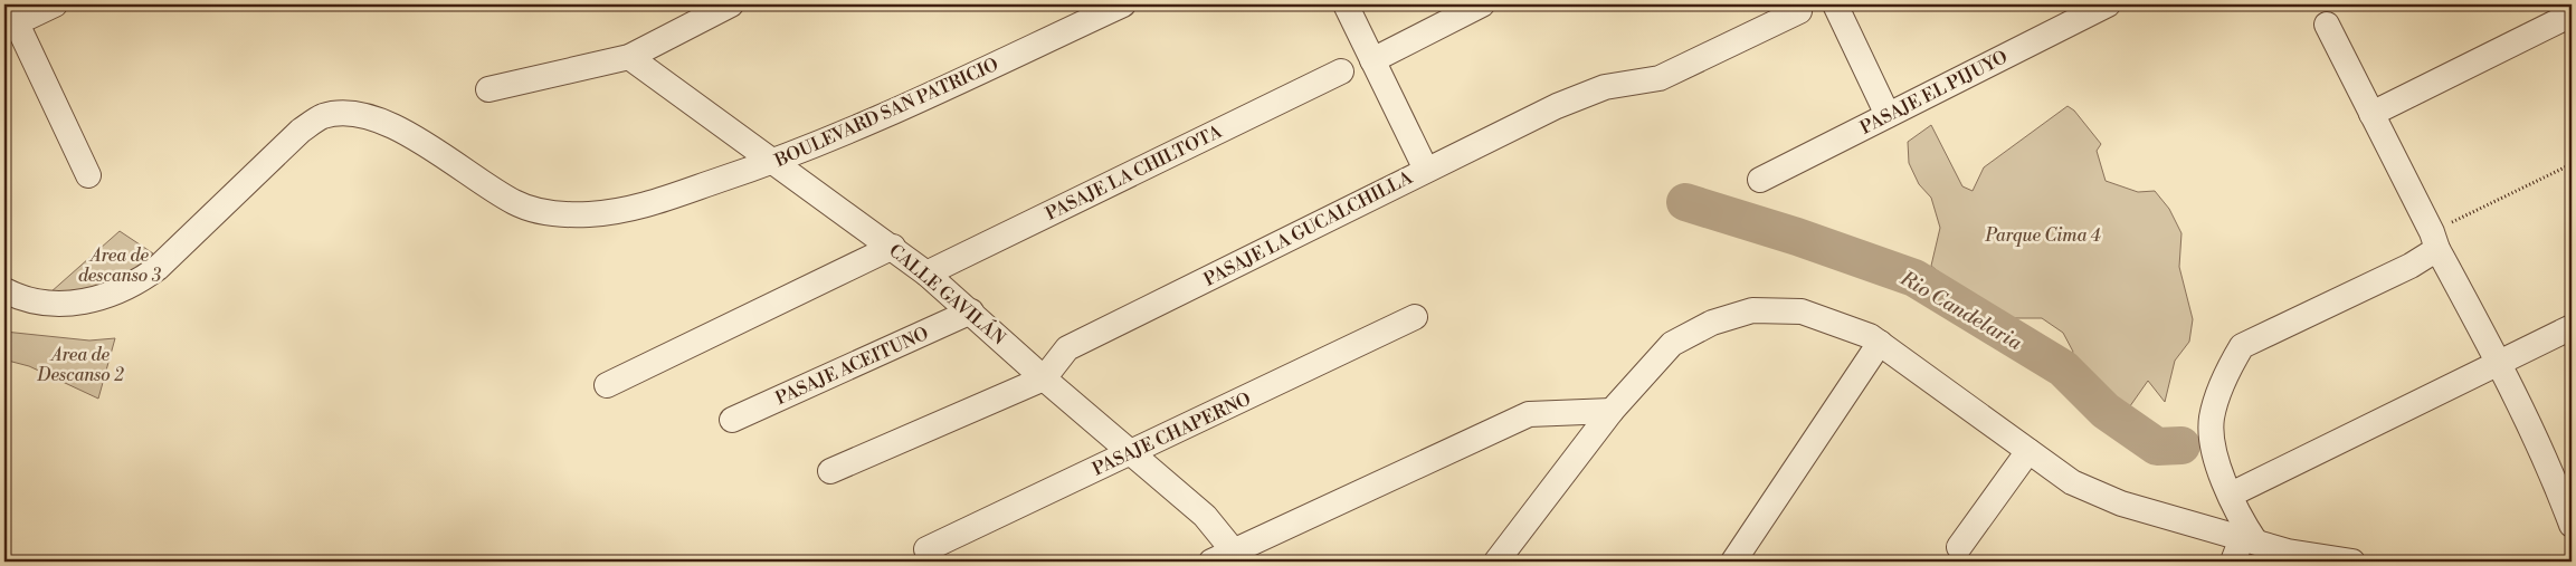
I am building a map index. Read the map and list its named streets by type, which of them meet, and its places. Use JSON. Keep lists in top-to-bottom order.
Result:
{
  "streets": {
    "street": [
      "PASAJE EL PIJUYO",
      "BOULEVARD SAN PATRICIO",
      "PASAJE LA CHILTOTA",
      "PASAJE LA GUCALCHILLA",
      "CALLE GAVILÁN",
      "PASAJE ACEITUNO",
      "PASAJE CHAPERNO"
    ]
  },
  "crossings": [
    ["BOULEVARD SAN PATRICIO", "CALLE GAVILÁN"],
    ["PASAJE LA CHILTOTA", "CALLE GAVILÁN"],
    ["PASAJE LA GUCALCHILLA", "CALLE GAVILÁN"],
    ["CALLE GAVILÁN", "PASAJE ACEITUNO"],
    ["CALLE GAVILÁN", "PASAJE CHAPERNO"]
  ],
  "water": ["Rio Candelaria"],
  "parks": ["Parque Cima 4", "Area de descanso 3", "Area de Descanso 2"]
}
